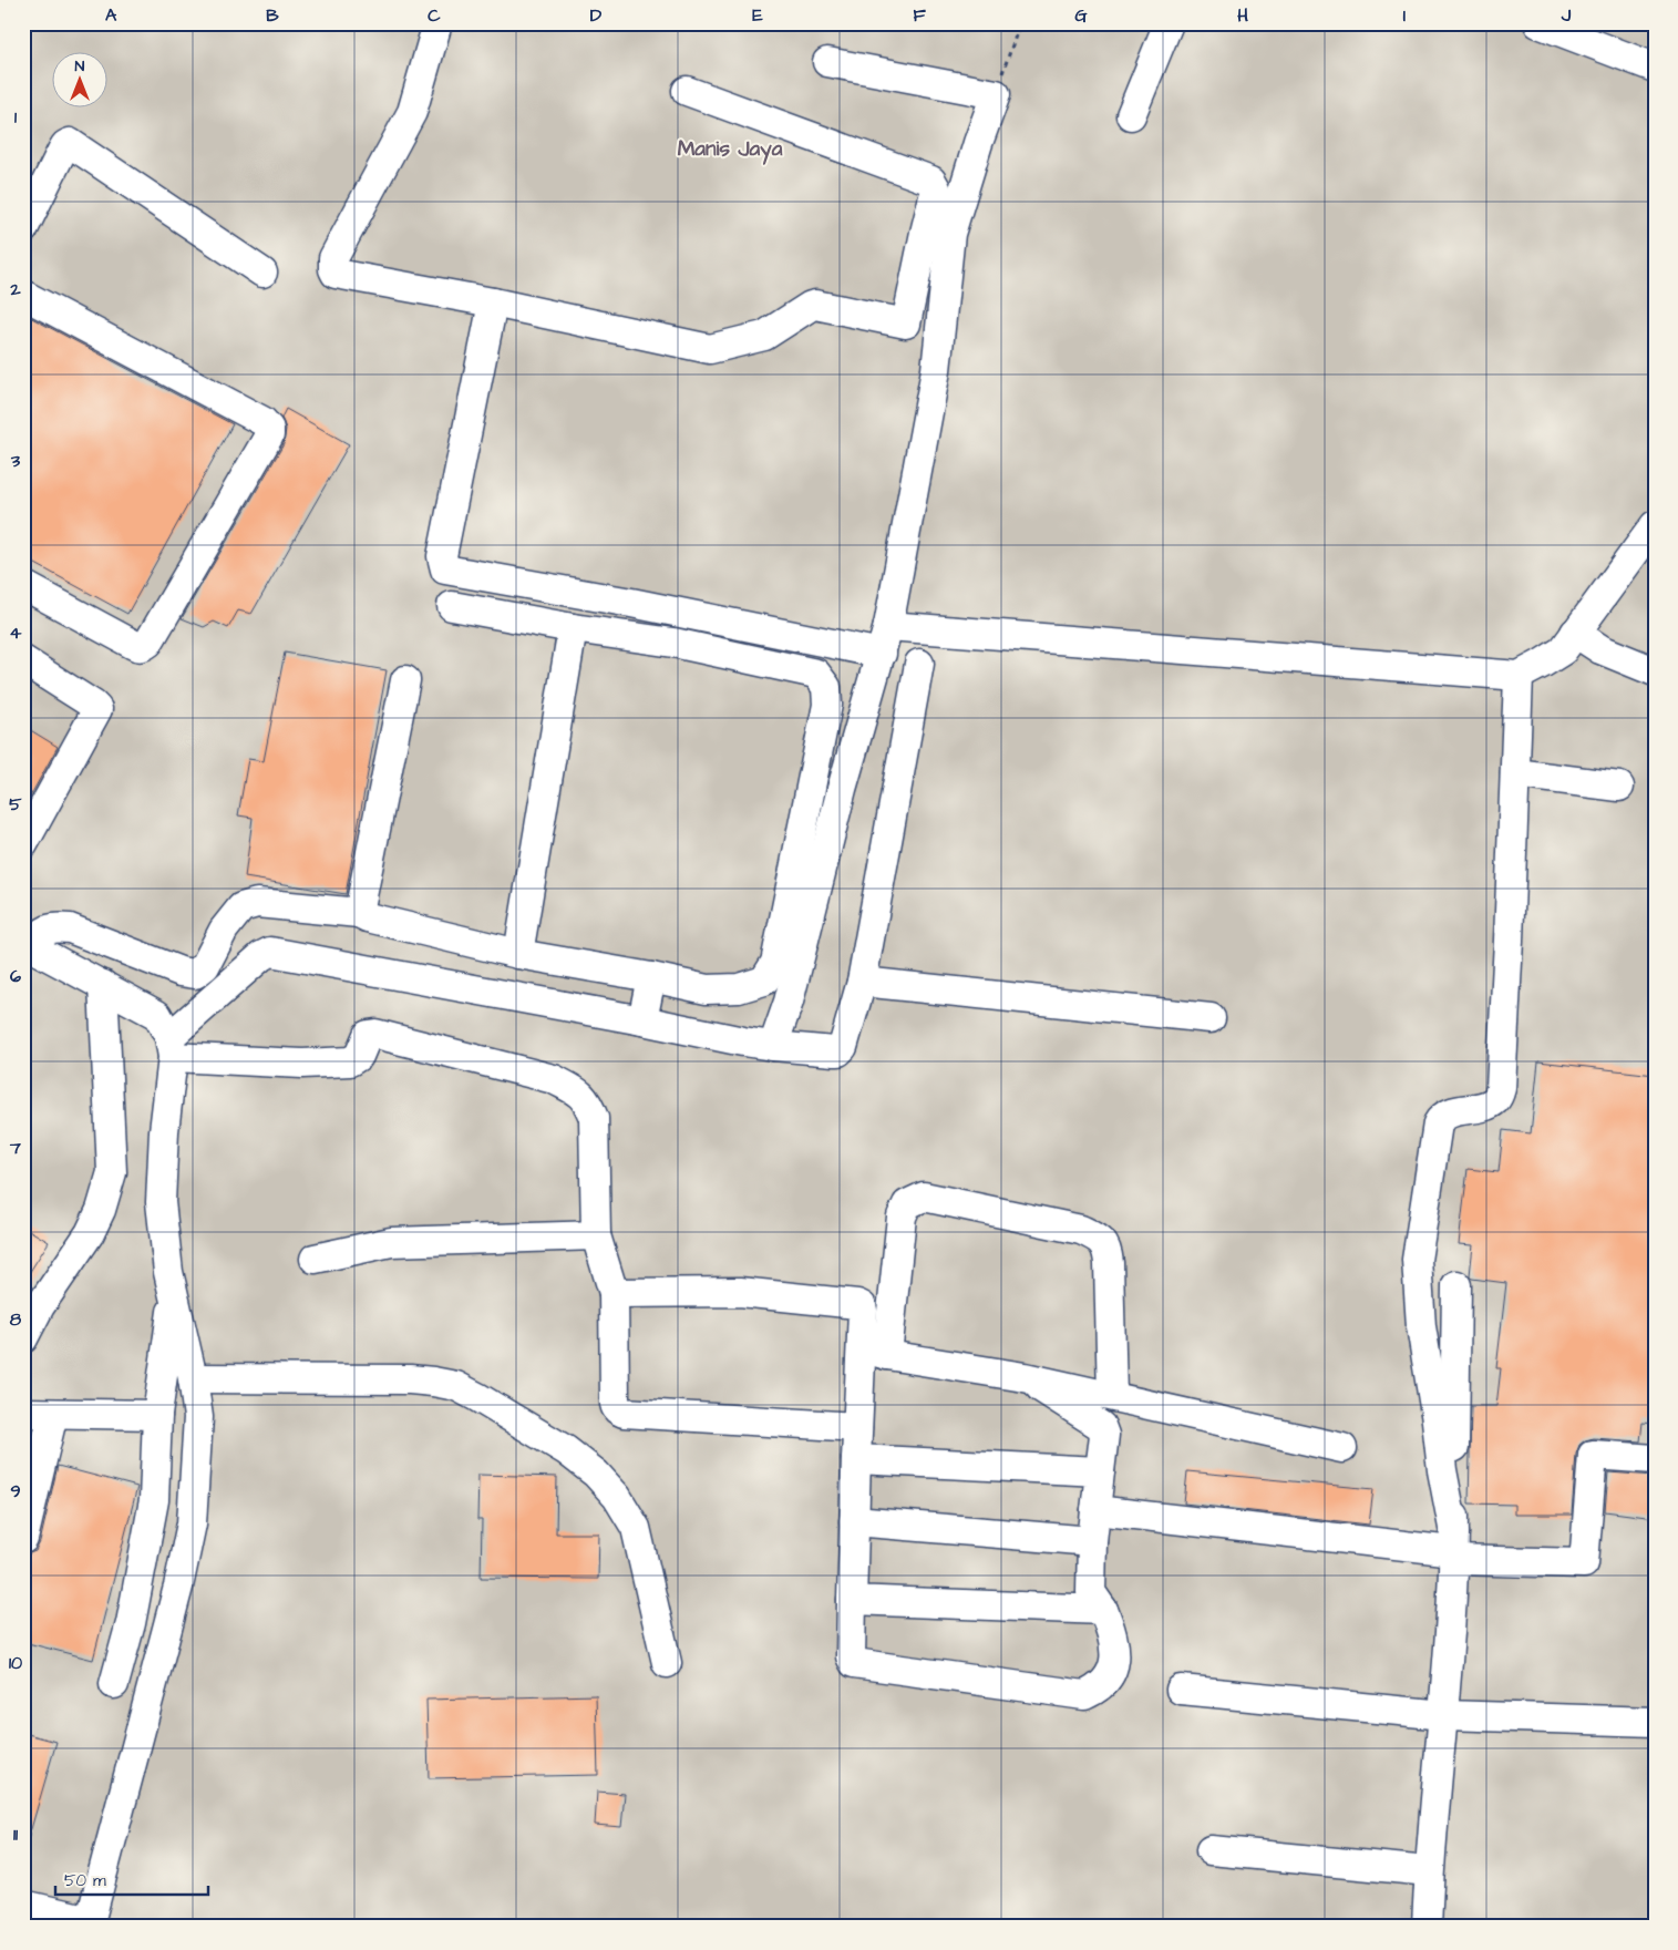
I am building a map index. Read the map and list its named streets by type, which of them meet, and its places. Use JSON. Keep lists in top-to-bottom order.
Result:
{
  "districts": ["Manis Jaya"],
  "scale_bar": "50 m",
  "north": "top",
  "grid": {
    "columns": [
      "A",
      "B",
      "C",
      "D",
      "E",
      "F",
      "G",
      "H",
      "I",
      "J"
    ],
    "rows": [
      "1",
      "2",
      "3",
      "4",
      "5",
      "6",
      "7",
      "8",
      "9",
      "10",
      "11"
    ]
  }
}
